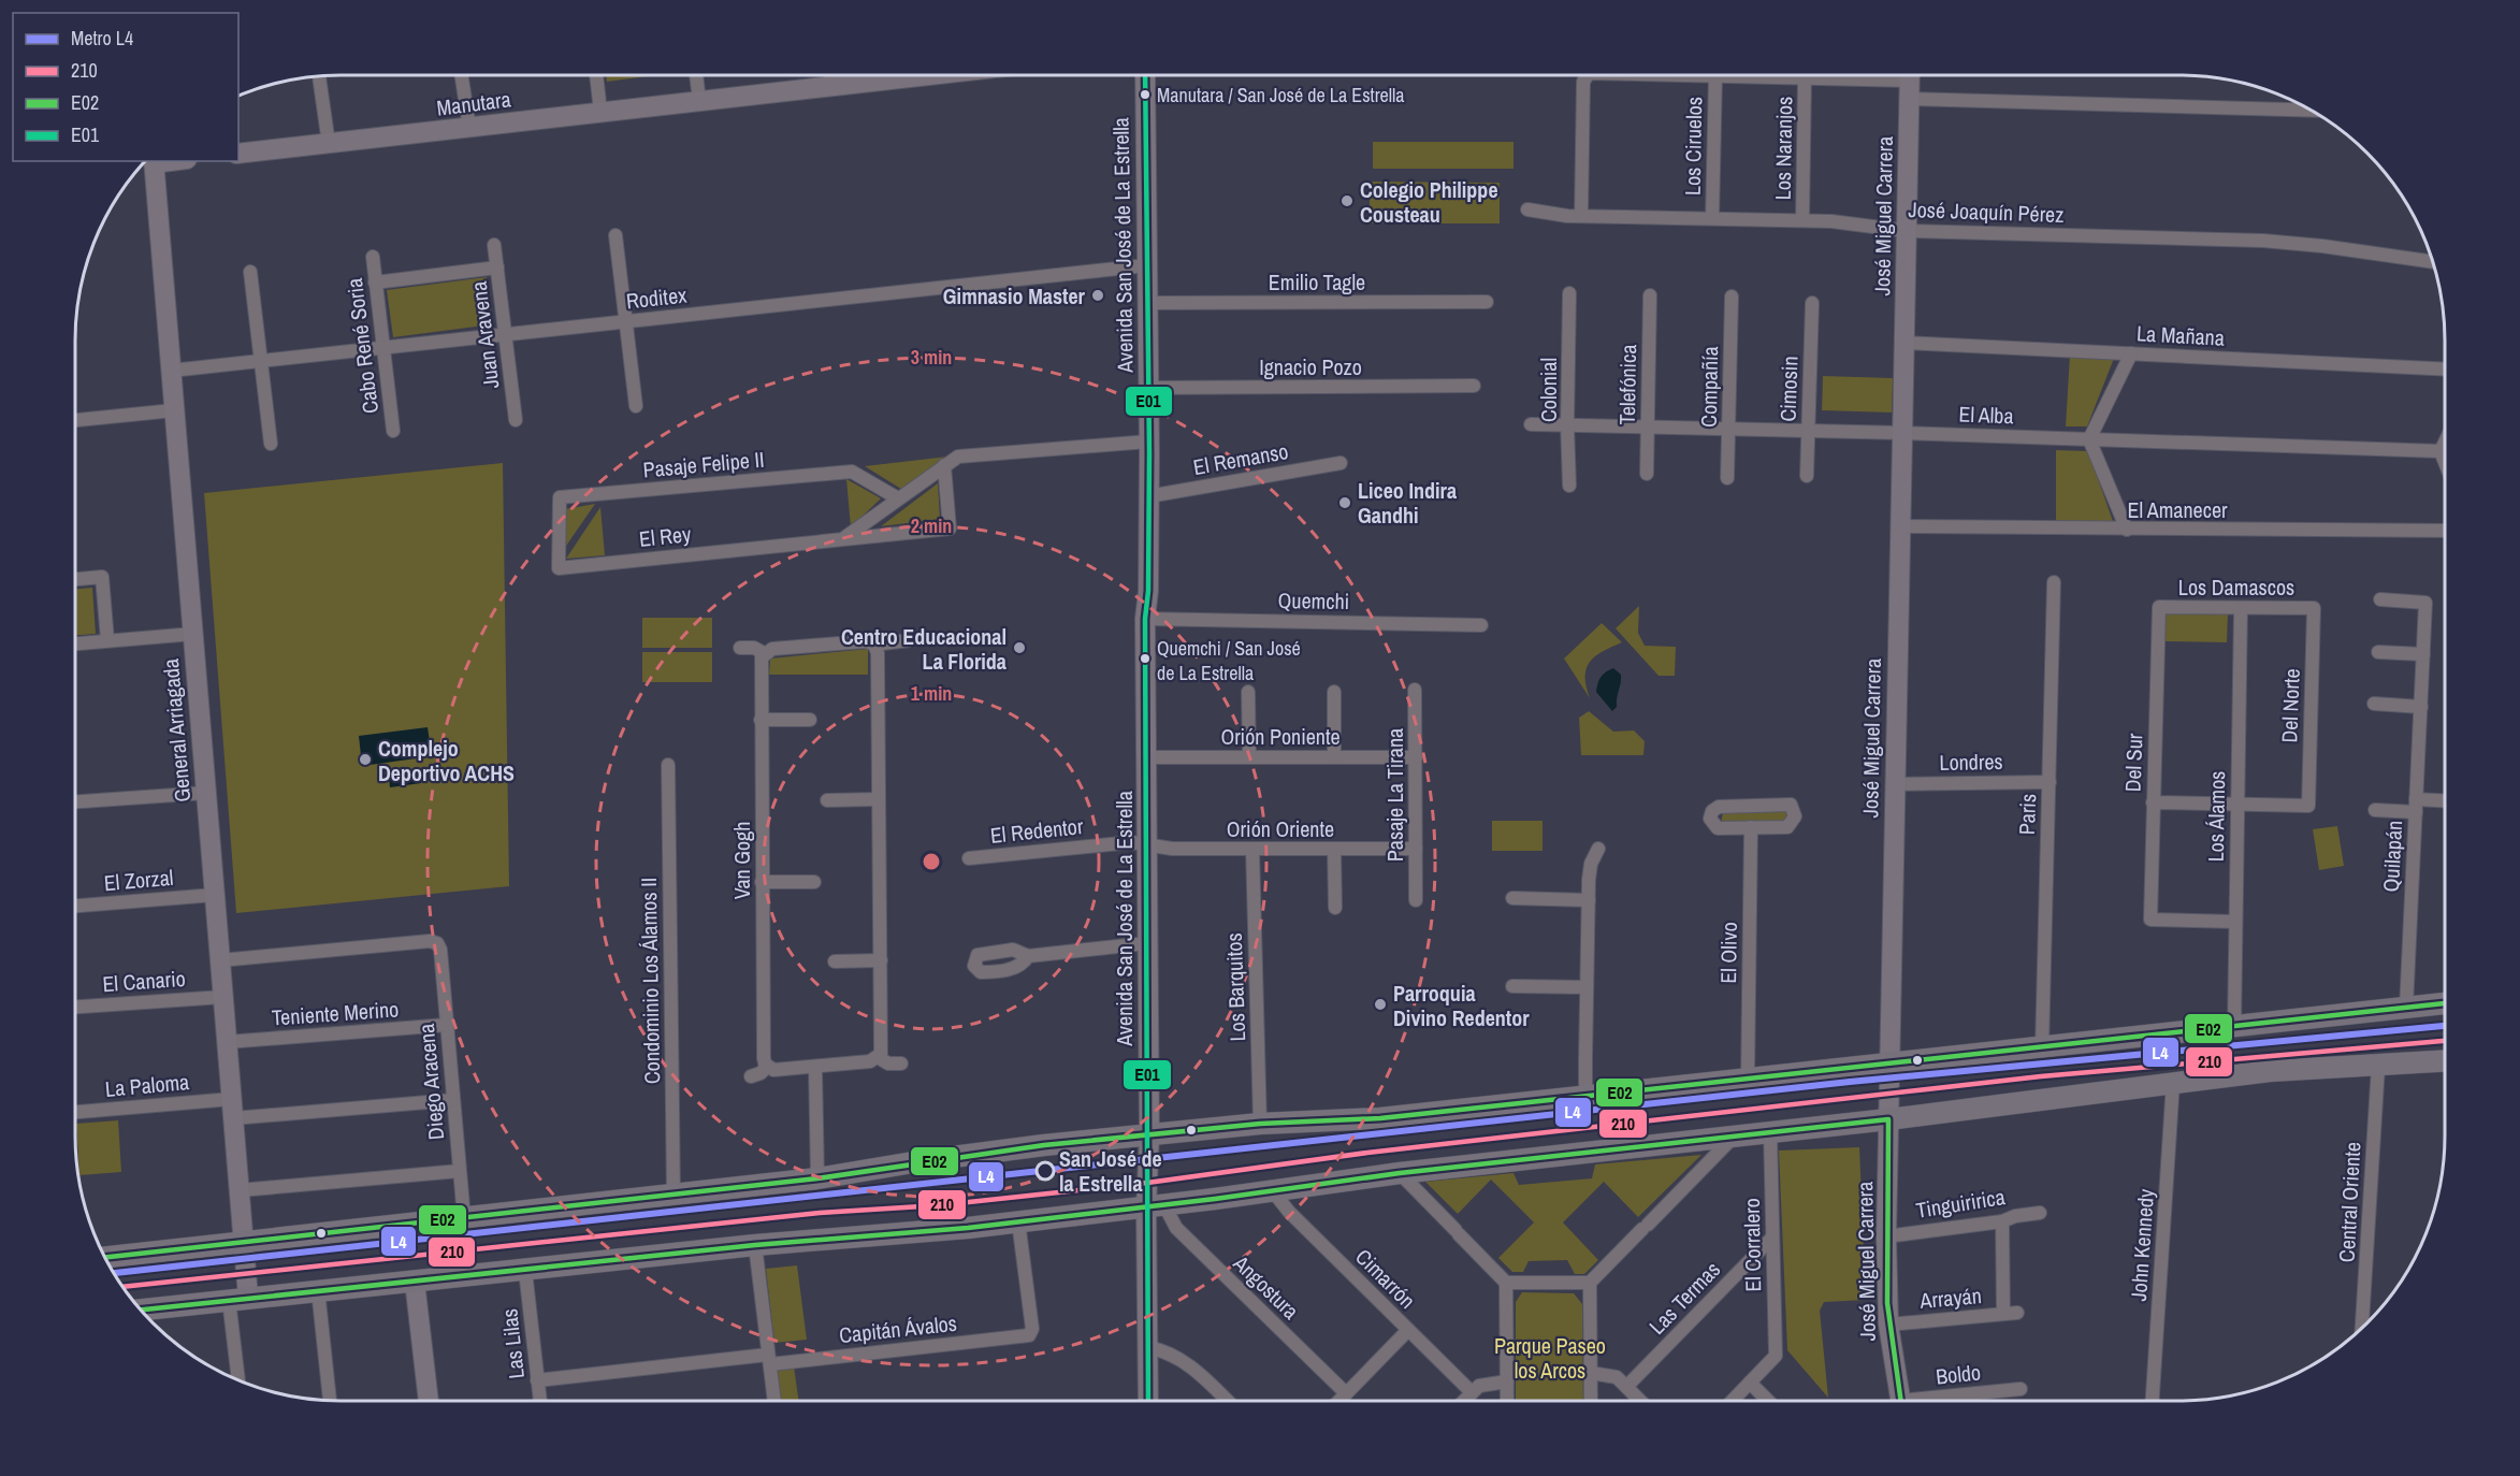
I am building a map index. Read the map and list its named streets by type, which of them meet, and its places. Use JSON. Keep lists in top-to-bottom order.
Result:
{
  "streets": {
    "street": [
      "Manutara",
      "Los Ciruelos",
      "Los Naranjos",
      "José Joaquín Pérez",
      "José Miguel Carrera",
      "Avenida San José de La Estrella",
      "Emilio Tagle",
      "Roditex",
      "Juan Aravena",
      "La Mañana",
      "Cabo René Soria",
      "Ignacio Pozo",
      "Telefónica",
      "Compañía",
      "Cimosin",
      "Colonial",
      "El Alba",
      "El Remanso",
      "Pasaje Felipe II",
      "El Amanecer",
      "El Rey",
      "Los Damascos",
      "Quemchi",
      "Del Norte",
      "General Arriagada",
      "Orión Poniente",
      "Londres",
      "Del Sur",
      "Pasaje La Tirana",
      "Paris",
      "Los Álamos",
      "Orión Oriente",
      "El Redentor",
      "Quilapán",
      "Van Gogh",
      "El Zorzal",
      "El Olivo",
      "El Canario",
      "Condominio Los Álamos II",
      "Los Barquitos",
      "Teniente Merino",
      "Diego Aracena",
      "La Paloma",
      "Central Oriente",
      "Tinguiririca",
      "El Corralero",
      "John Kennedy",
      "Cimarrón",
      "Angostura",
      "Las Termas",
      "Arrayán",
      "Capitán Ávalos",
      "Las Lilas",
      "Boldo"
    ]
  },
  "crossings": [
    ["Los Ciruelos", "José Joaquín Pérez"],
    ["Los Naranjos", "José Joaquín Pérez"],
    ["José Joaquín Pérez", "José Miguel Carrera"],
    ["José Miguel Carrera", "La Mañana"],
    ["José Miguel Carrera", "El Alba"],
    ["José Miguel Carrera", "El Amanecer"],
    ["José Miguel Carrera", "Londres"],
    ["José Miguel Carrera", "Tinguiririca"],
    ["José Miguel Carrera", "Arrayán"],
    ["Avenida San José de La Estrella", "Emilio Tagle"],
    ["Avenida San José de La Estrella", "Roditex"],
    ["Avenida San José de La Estrella", "Ignacio Pozo"],
    ["Avenida San José de La Estrella", "El Remanso"],
    ["Avenida San José de La Estrella", "Quemchi"],
    ["Avenida San José de La Estrella", "Orión Poniente"],
    ["Avenida San José de La Estrella", "Orión Oriente"],
    ["Avenida San José de La Estrella", "El Redentor"],
    ["Avenida San José de La Estrella", "Angostura"],
    ["Roditex", "Juan Aravena"],
    ["Roditex", "Cabo René Soria"],
    ["Roditex", "General Arriagada"],
    ["Telefónica", "El Alba"],
    ["Compañía", "El Alba"],
    ["Cimosin", "El Alba"],
    ["Colonial", "El Alba"],
    ["Pasaje Felipe II", "El Rey"],
    ["Los Damascos", "Del Norte"],
    ["Los Damascos", "Del Sur"],
    ["Los Damascos", "Los Álamos"],
    ["Del Norte", "Los Álamos"],
    ["General Arriagada", "El Zorzal"],
    ["General Arriagada", "El Canario"],
    ["General Arriagada", "Teniente Merino"],
    ["General Arriagada", "Diego Aracena"],
    ["General Arriagada", "La Paloma"],
    ["Orión Poniente", "Pasaje La Tirana"],
    ["Londres", "Paris"],
    ["Del Sur", "Los Álamos"],
    ["Pasaje La Tirana", "Orión Oriente"],
    ["Orión Oriente", "El Redentor"],
    ["Orión Oriente", "Los Barquitos"],
    ["Teniente Merino", "Diego Aracena"],
    ["Diego Aracena", "La Paloma"],
    ["El Corralero", "Las Termas"],
    ["Capitán Ávalos", "Las Lilas"]
  ],
  "parks": ["Parque Paseo los Arcos"],
  "places": [
    "Manutara / San José de La Estrella",
    "Colegio Philippe Cousteau",
    "Gimnasio Master",
    "Liceo Indira Gandhi",
    "Centro Educacional La Florida",
    "Quemchi / San José de La Estrella",
    "Complejo Deportivo ACHS",
    "Parroquia Divino Redentor",
    "San José de la Estrella"
  ],
  "lines": [
    "transit line E01",
    "transit line E02",
    "metro line L4",
    "transit line 210"
  ],
  "legend": [
    "Metro L4",
    "210",
    "E02",
    "E01"
  ],
  "rings": ["3 min", "2 min", "1 min"]
}
